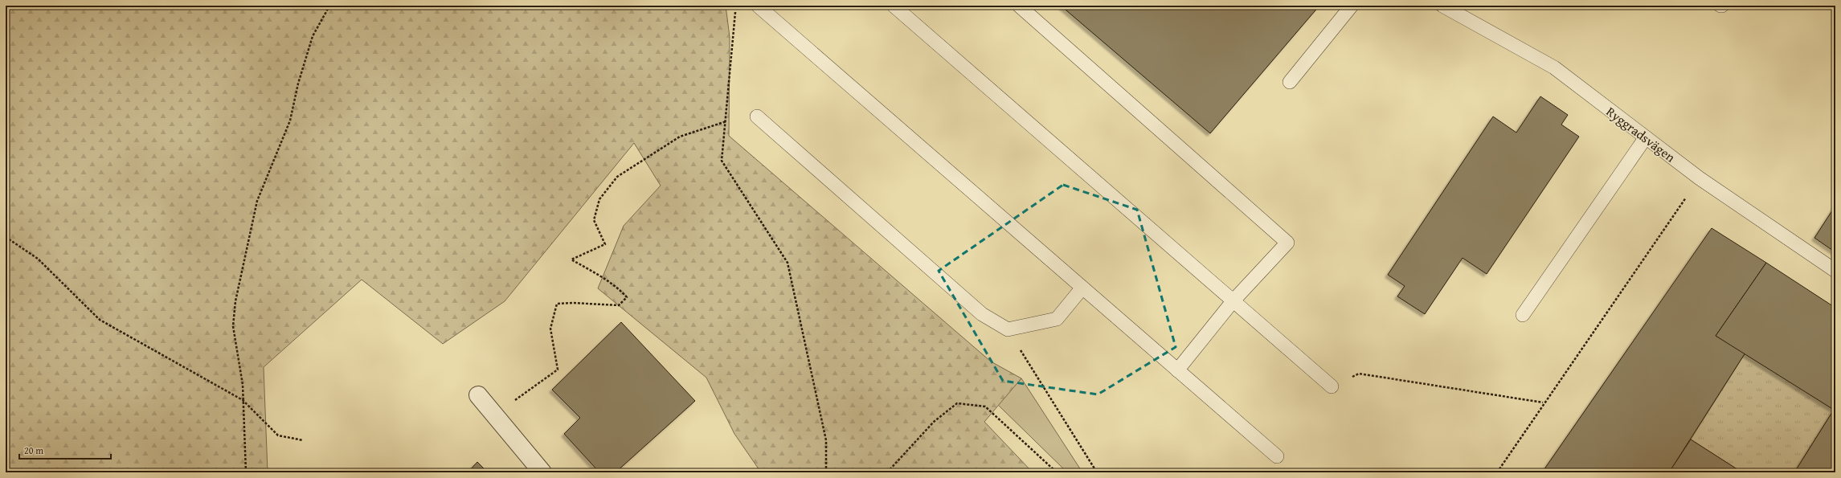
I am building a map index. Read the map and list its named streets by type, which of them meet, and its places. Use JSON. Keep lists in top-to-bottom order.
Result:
{
  "streets": {
    "lane": ["Ryggradsvägen"]
  },
  "scale_bar": "20 m"
}
